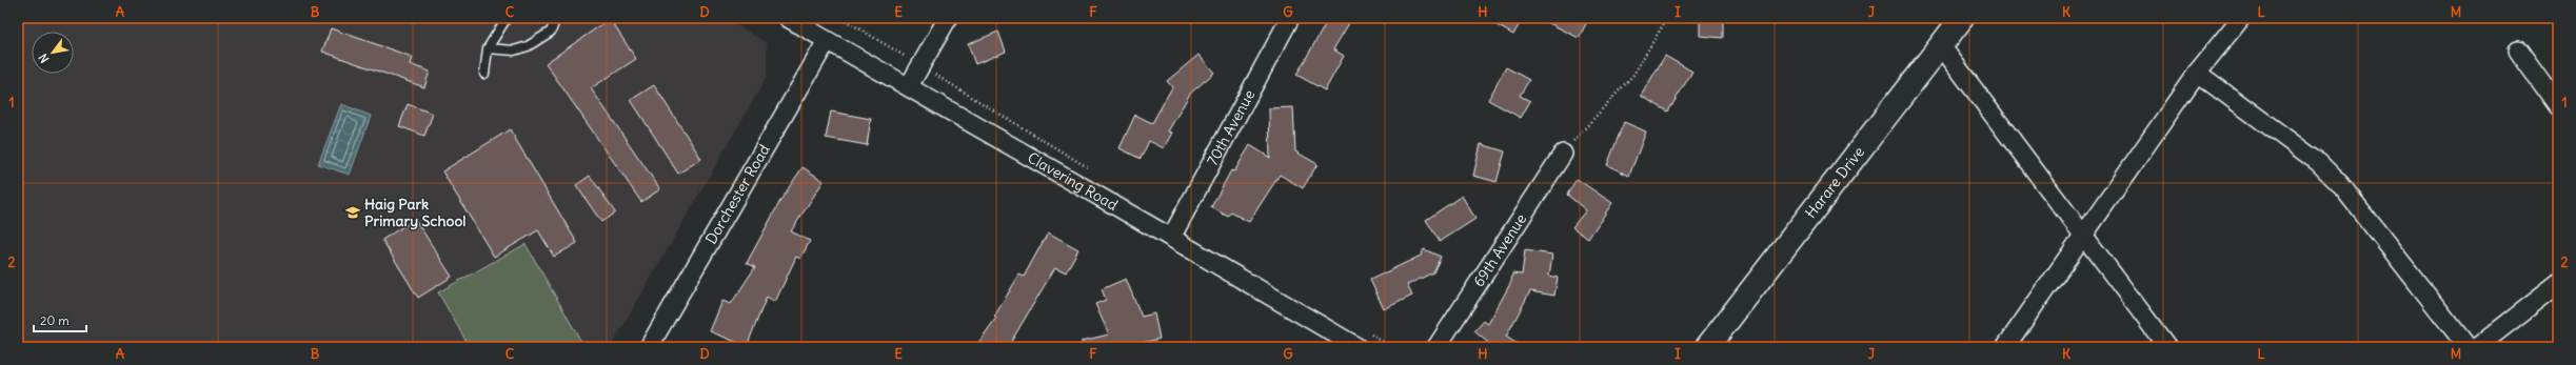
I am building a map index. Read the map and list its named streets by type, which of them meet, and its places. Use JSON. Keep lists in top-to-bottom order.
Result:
{
  "streets": {
    "main road": ["Harare Drive"],
    "street": [
      "70th Avenue",
      "Clavering Road",
      "Dorchester Road",
      "69th Avenue"
    ]
  },
  "crossings": [
    ["70th Avenue", "Clavering Road"],
    ["Clavering Road", "Dorchester Road"]
  ],
  "places": {
    "school or university": ["Haig Park Primary School"]
  },
  "scale_bar": "20 m",
  "north": "bottom left",
  "grid": {
    "columns": [
      "A",
      "B",
      "C",
      "D",
      "E",
      "F",
      "G",
      "H",
      "I",
      "J",
      "K",
      "L",
      "M"
    ],
    "rows": ["1", "2"]
  }
}
